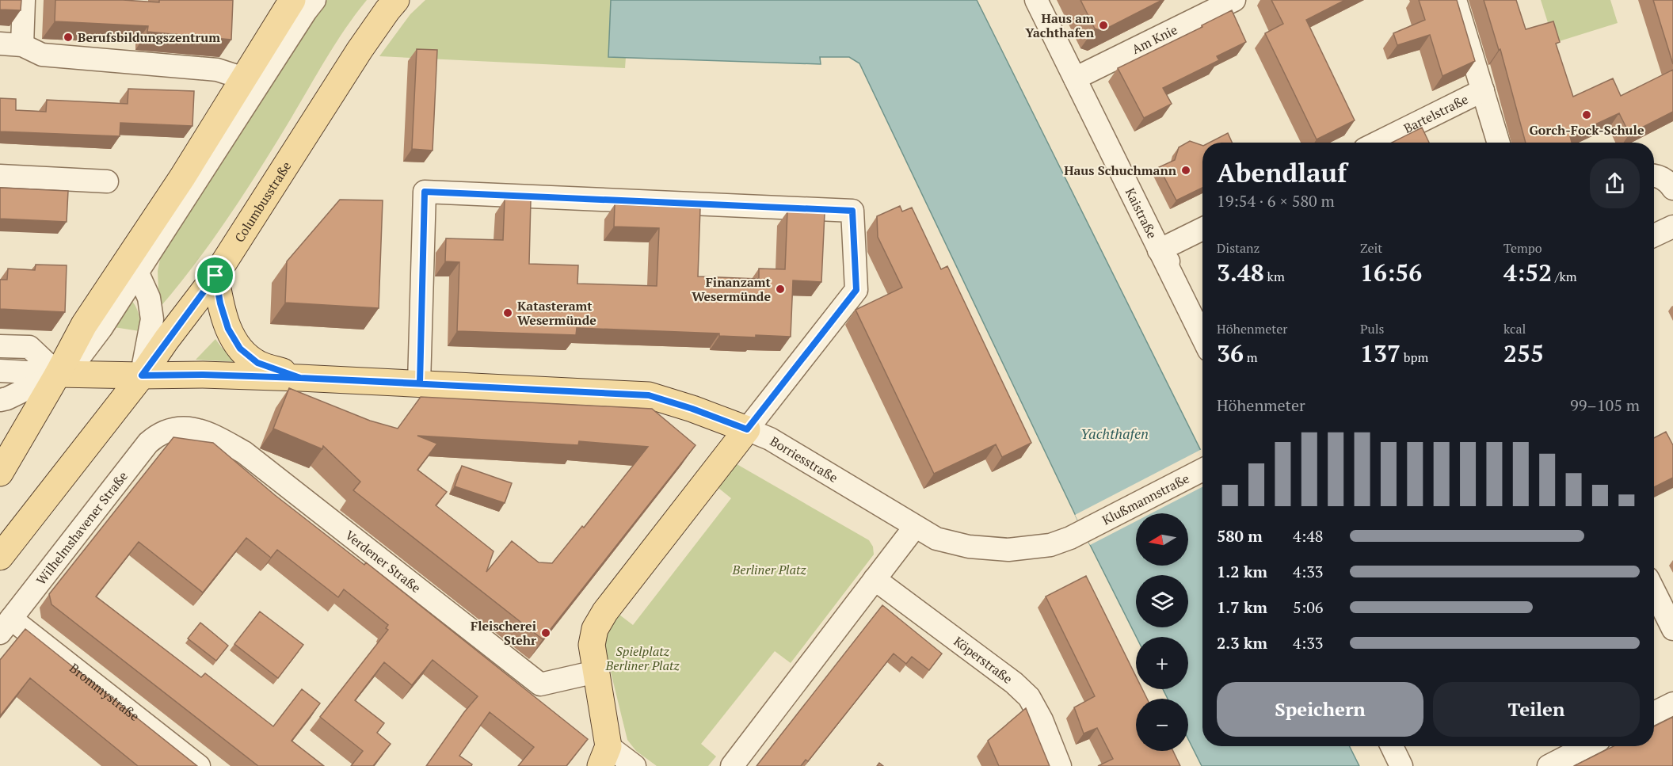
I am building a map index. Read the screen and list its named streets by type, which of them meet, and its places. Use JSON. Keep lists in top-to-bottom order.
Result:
{
  "streets": {
    "main road": ["Columbusstraße", "Borriesstraße"],
    "street": [
      "Am Knie",
      "Bartelstraße",
      "Kaistraße",
      "Klußmannstraße",
      "Wilhelmshavener Straße",
      "Verdener Straße",
      "Köperstraße",
      "Brommystraße"
    ]
  },
  "crossings": [
    ["Am Knie", "Kaistraße"],
    ["Columbusstraße", "Borriesstraße"],
    ["Borriesstraße", "Klußmannstraße"],
    ["Wilhelmshavener Straße", "Verdener Straße"],
    ["Wilhelmshavener Straße", "Brommystraße"]
  ],
  "water": ["Yachthafen"],
  "parks": ["Berliner Platz", "Spielplatz Berliner Platz"],
  "places": [
    "Haus am Yachthafen",
    "Berufsbildungszentrum",
    "Gorch-Fock-Schule",
    "Haus Schuchmann",
    "Finanzamt Wesermünde",
    "Katasteramt Wesermünde",
    "Fleischerei Stehr"
  ],
  "north": "left",
  "page": {
    "heading": ["Abendlauf", "19:54 · 6 × 580 m"],
    "stats": [
      ["Distanz", "3.48 km"],
      ["Zeit", "16:56"],
      ["Tempo", "4:52 /km"],
      ["Höhenmeter", "36 m"],
      ["Puls", "137 bpm"],
      ["kcal", "255"]
    ],
    "chart": ["Höhenmeter", "99–105 m"],
    "map_buttons": ["+", "−"],
    "list": [
      {
        "name": "580 m",
        "note": "4:48"
      },
      {
        "name": "1.2 km",
        "note": "4:33"
      },
      {
        "name": "1.7 km",
        "note": "5:06"
      },
      {
        "name": "2.3 km",
        "note": "4:33"
      }
    ],
    "buttons": ["Speichern", "Teilen"]
  }
}
